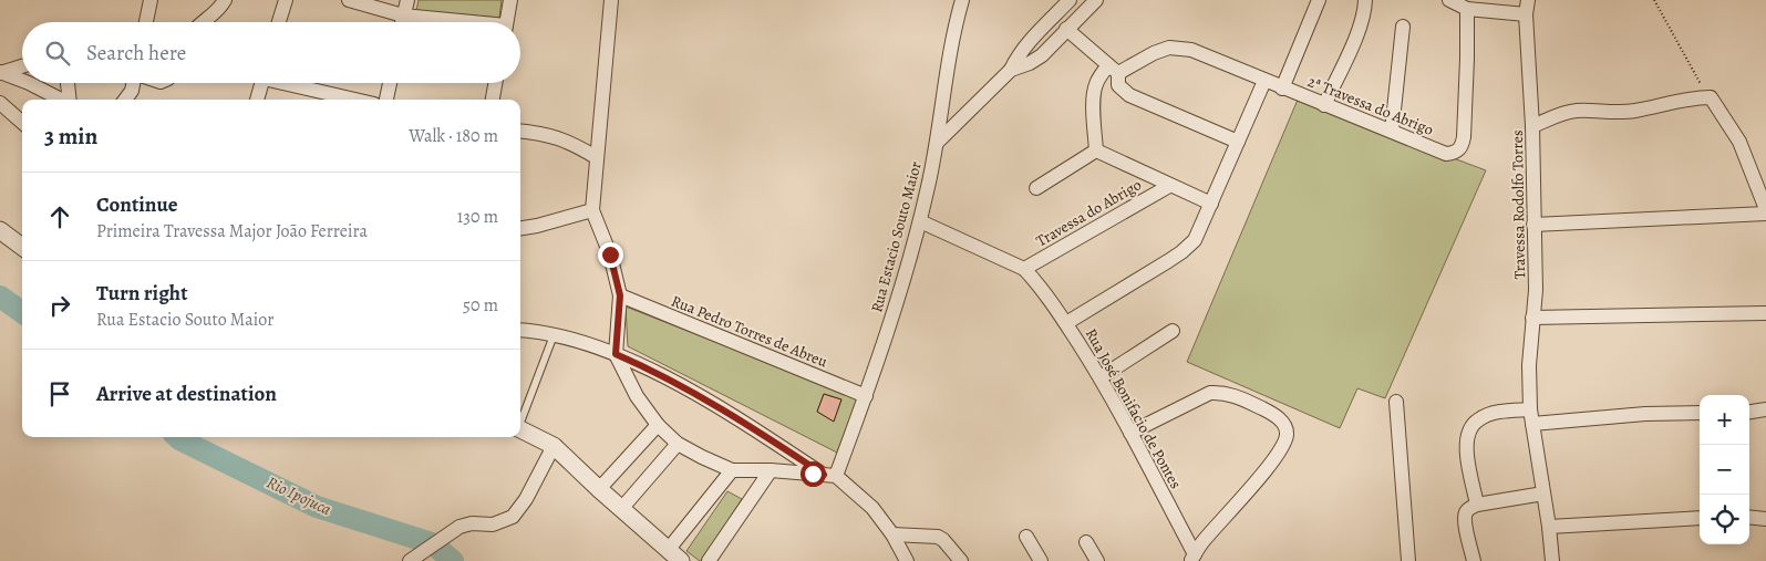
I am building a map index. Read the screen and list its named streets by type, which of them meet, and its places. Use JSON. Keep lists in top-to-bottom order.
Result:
{
  "streets": {
    "street": [
      "2ª Travessa do Abrigo",
      "Travessa Rodolfo Torres",
      "Travessa do Abrigo",
      "Rua Estacio Souto Maior",
      "Rua Pedro Torres de Abreu",
      "Rua José Bonifacio de Pontes"
    ]
  },
  "crossings": [
    ["Travessa do Abrigo", "Rua José Bonifacio de Pontes"],
    ["Rua Estacio Souto Maior", "Rua Pedro Torres de Abreu"],
    ["Rua Estacio Souto Maior", "Rua José Bonifacio de Pontes"]
  ],
  "water": ["Rio Ipojuca"],
  "page": {
    "search": "Search here",
    "heading": ["3 min", "Walk · 180 m"],
    "list": [
      ["Continue", "Primeira Travessa Major João Ferreira", "130 m"],
      ["Turn right", "Rua Estacio Souto Maior", "50 m"],
      "Arrive at destination"
    ],
    "map_buttons": ["+", "−"]
  }
}
